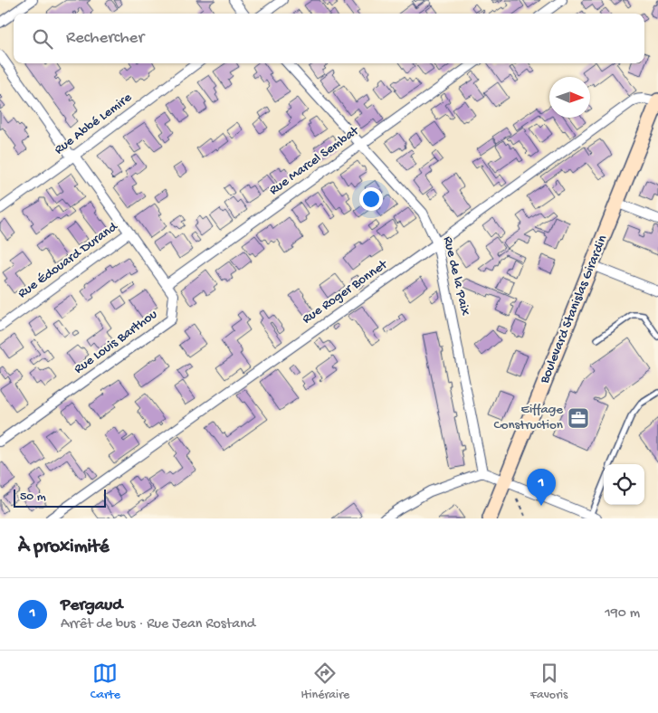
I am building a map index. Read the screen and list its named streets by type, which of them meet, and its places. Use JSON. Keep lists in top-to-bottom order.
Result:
{
  "streets": {
    "main road": ["Boulevard Stanislas Girardin"],
    "street": [
      "Rue Abbé Lemire",
      "Rue Marcel Sembat",
      "Rue Édouard Durand",
      "Rue de la Paix",
      "Rue Roger Bonnet",
      "Rue Louis Barthou"
    ]
  },
  "crossings": [
    ["Rue Abbé Lemire", "Rue Louis Barthou"],
    ["Rue Marcel Sembat", "Rue de la Paix"],
    ["Rue Marcel Sembat", "Rue Louis Barthou"],
    ["Rue Édouard Durand", "Rue Louis Barthou"],
    ["Rue de la Paix", "Rue Roger Bonnet"],
    ["Rue Roger Bonnet", "Boulevard Stanislas Girardin"]
  ],
  "places": {
    "office": ["Eiffage Construction"]
  },
  "scale_bar": "50 m",
  "north": "right",
  "page": {
    "search": "Rechercher",
    "pins": "1",
    "scale": "50 m",
    "heading": "À proximité",
    "list": [
      {
        "mark": "1",
        "name": "Pergaud",
        "note": "Arrêt de bus · Rue Jean Rostand",
        "value": "190 m"
      }
    ],
    "nav": ["Carte", "Itinéraire", "Favoris"]
  }
}
